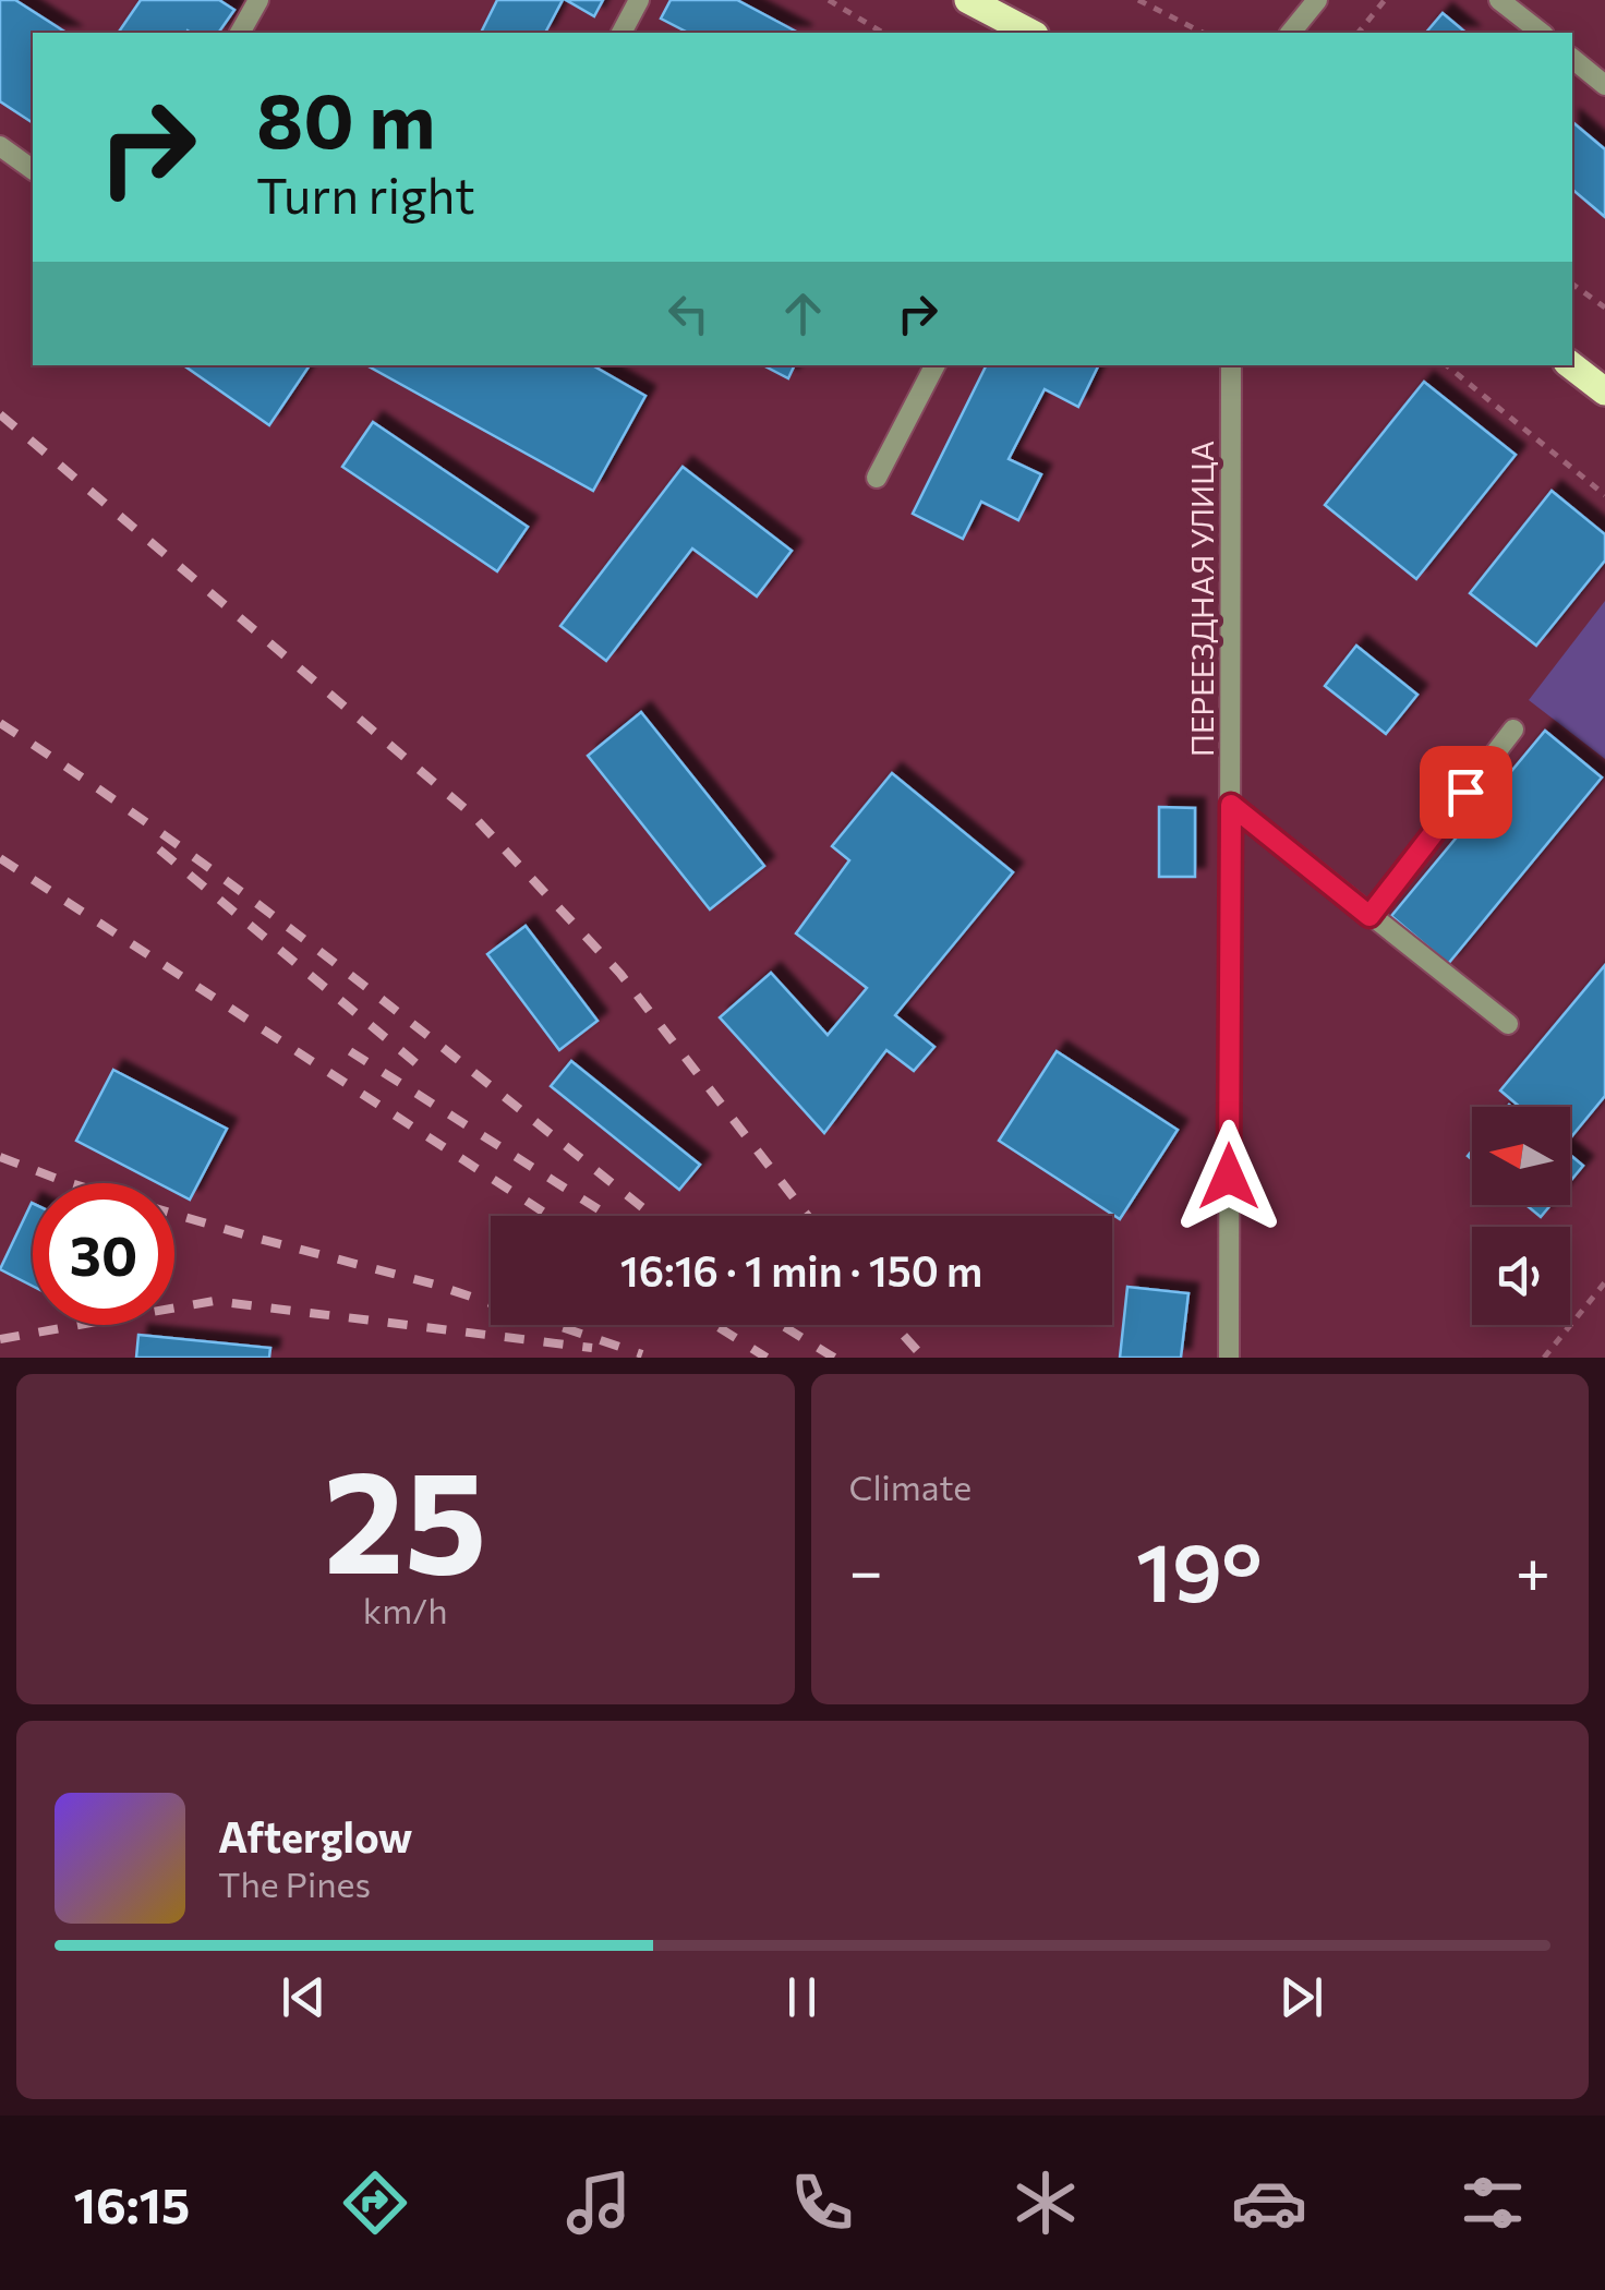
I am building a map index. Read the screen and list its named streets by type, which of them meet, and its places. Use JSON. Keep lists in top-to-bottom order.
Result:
{
  "streets": {
    "street": ["ПЕРЕЕЗДНАЯ УЛИЦА"]
  },
  "north": "left",
  "page": {
    "turn": ["80 m", "Turn right"],
    "limit": "30",
    "trip": "16:16 · 1 min · 150 m",
    "tile": [
      ["25", "km/h"],
      "Climate"
    ],
    "heat": ["−", "19°", "+"],
    "song": ["Afterglow", "The Pines"],
    "tabs": "16:15"
  }
}
